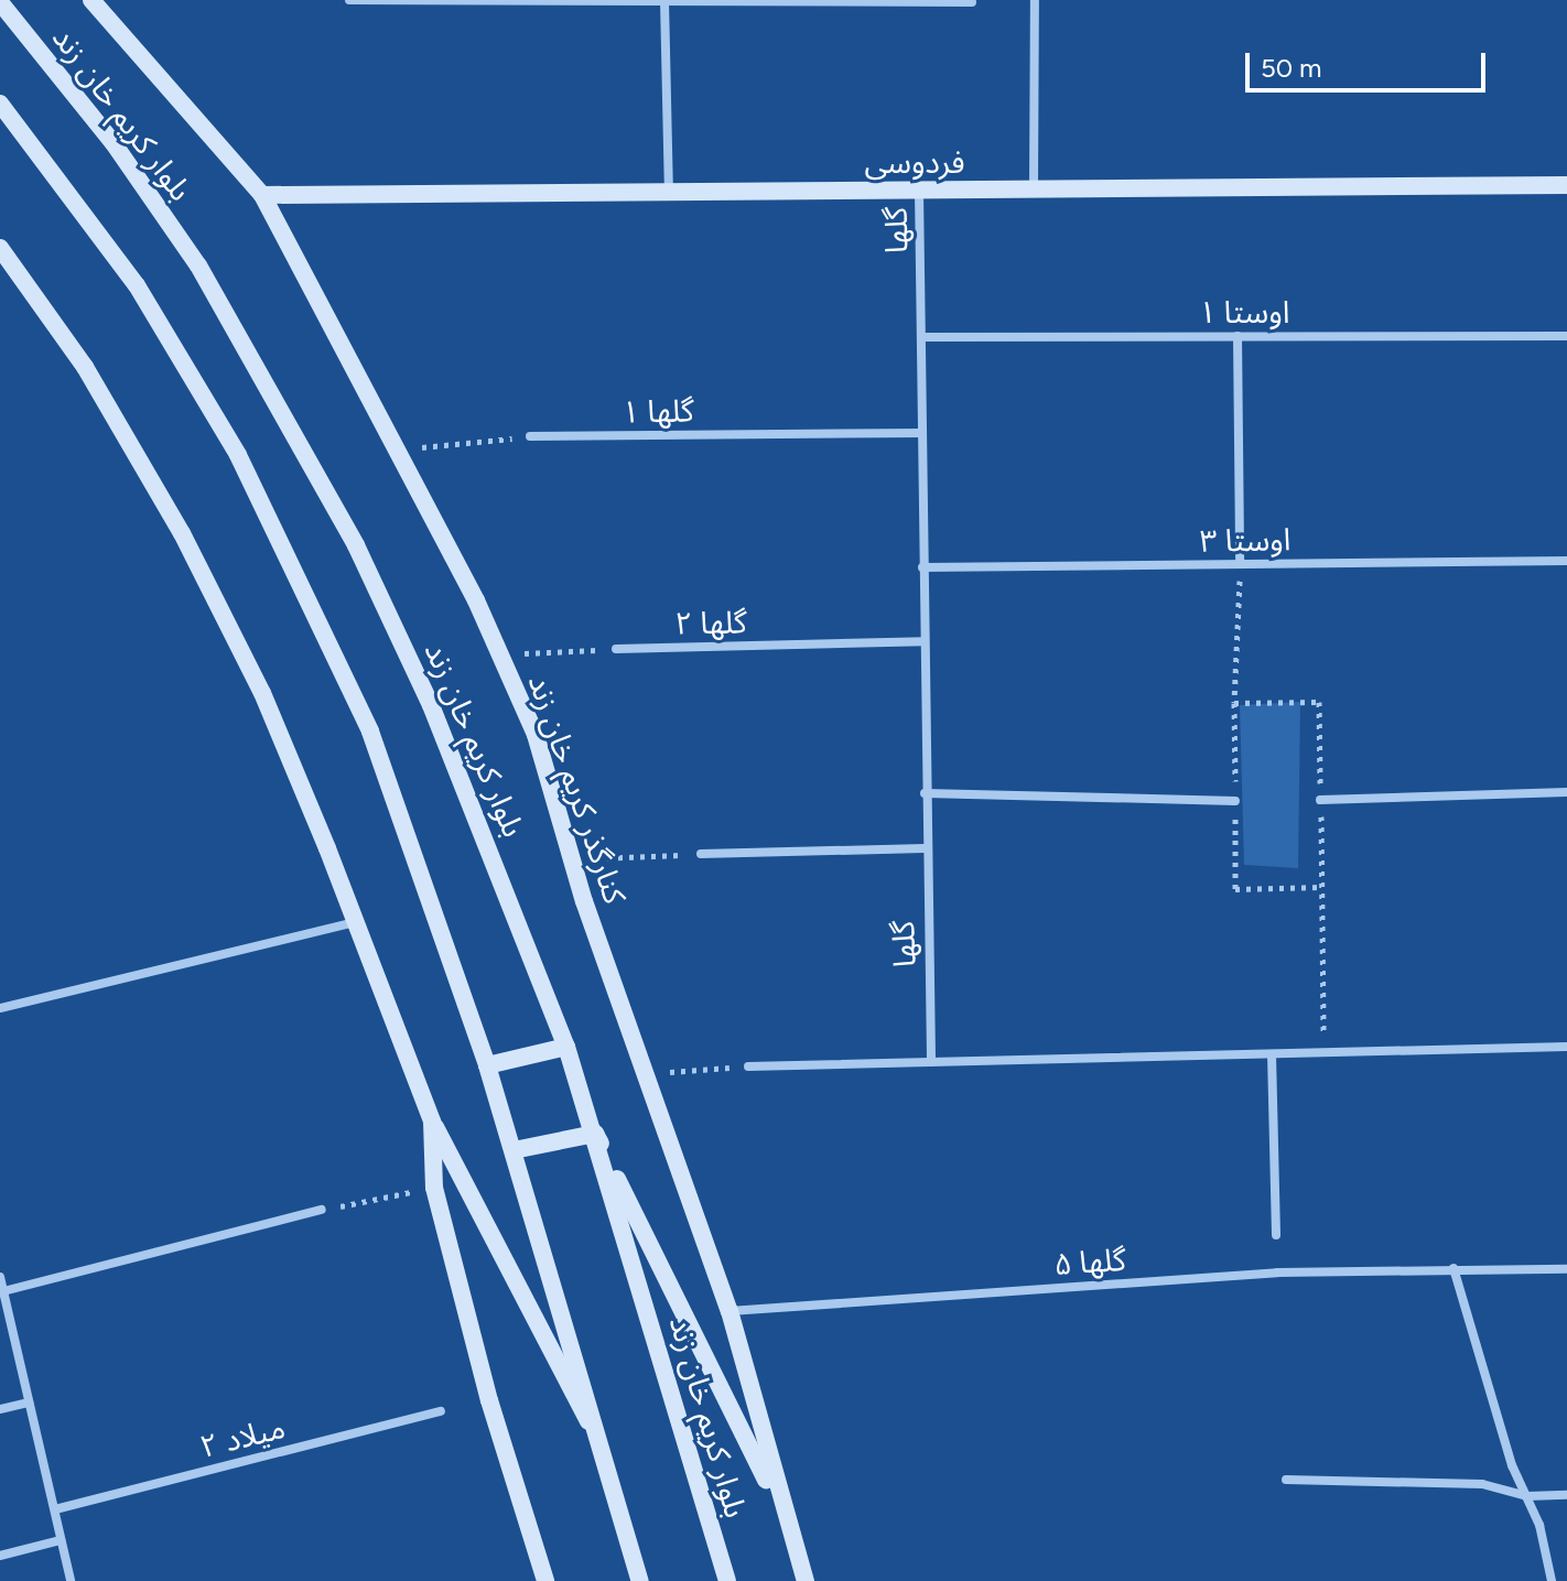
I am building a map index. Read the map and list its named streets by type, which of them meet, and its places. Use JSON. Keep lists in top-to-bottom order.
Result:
{
  "streets": {
    "main road": ["بلوار کریم خان زند", "فردوسی", "کنارگذر کریم خان زند"],
    "street": [
      "گلها",
      "اوستا ۱",
      "گلها ۱",
      "اوستا ۳",
      "گلها ۲",
      "گلها ۵",
      "میلاد ۲"
    ]
  },
  "crossings": [
    ["فردوسی", "گلها"],
    ["فردوسی", "کنارگذر کریم خان زند"],
    ["گلها", "اوستا ۱"],
    ["گلها", "گلها ۱"],
    ["گلها", "اوستا ۳"],
    ["گلها", "گلها ۲"],
    ["کنارگذر کریم خان زند", "گلها ۵"]
  ],
  "scale_bar": "50 m"
}
